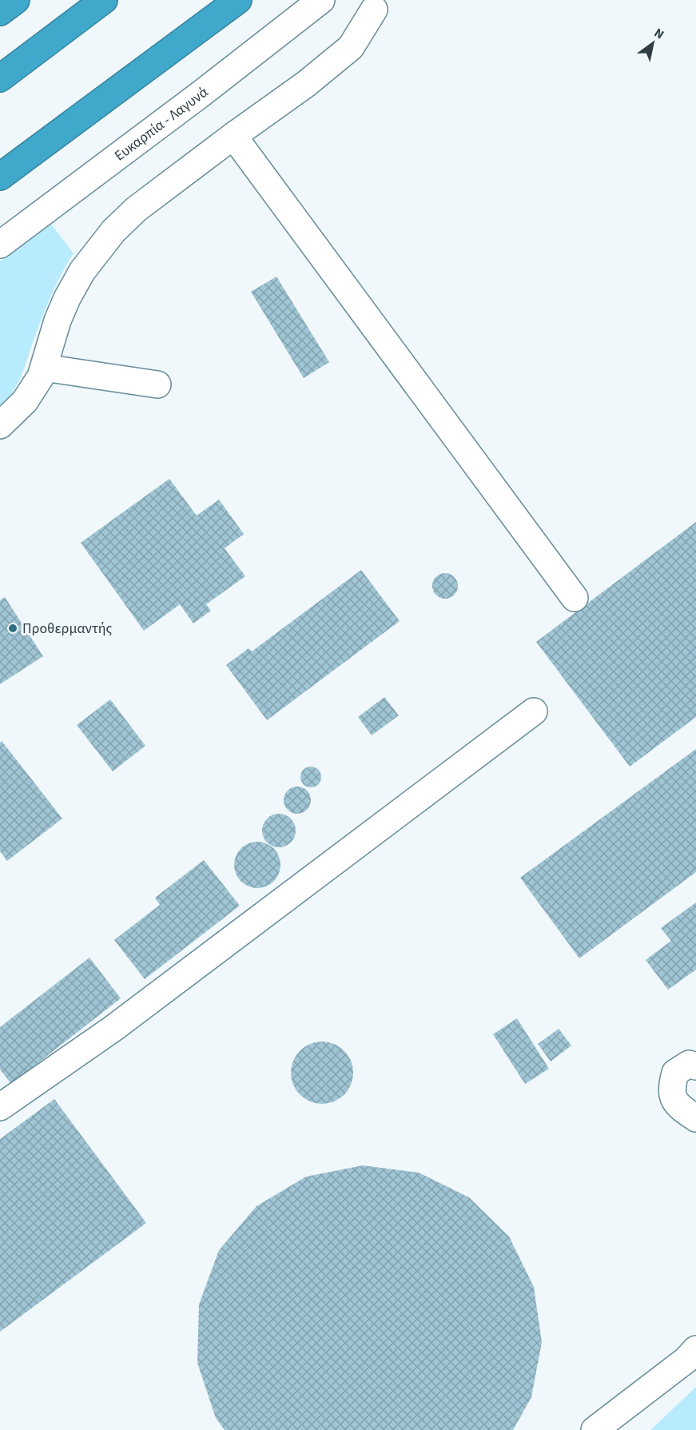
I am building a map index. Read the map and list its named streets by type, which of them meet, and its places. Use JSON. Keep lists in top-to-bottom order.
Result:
{
  "streets": {
    "street": ["Ευκαρπία - Λαγυνά"]
  },
  "places": ["Προθερμαντής"],
  "north": "top right"
}
